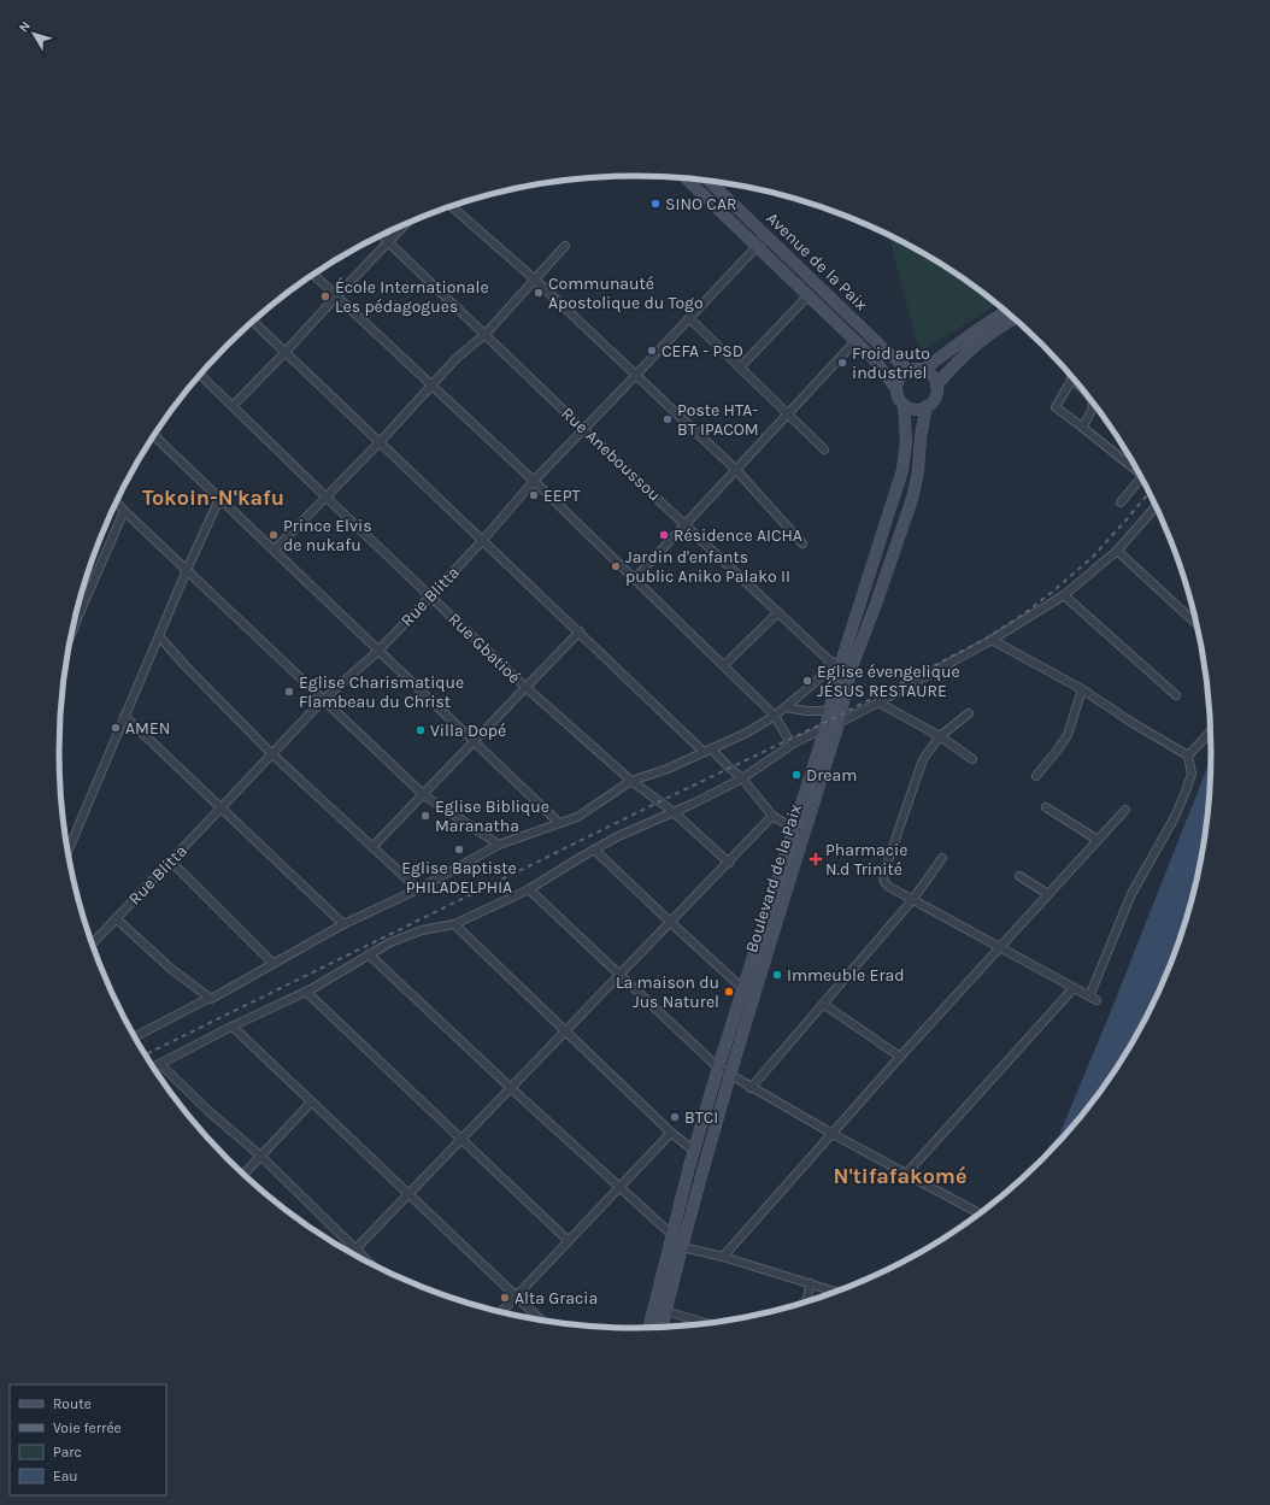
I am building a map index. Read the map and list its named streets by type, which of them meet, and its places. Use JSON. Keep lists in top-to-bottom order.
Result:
{
  "streets": {
    "main road": ["Avenue de la Paix", "Boulevard de la Paix"],
    "street": ["Rue Aneboussou", "Rue Blitta", "Rue Gbatioé"]
  },
  "crossings": [
    ["Avenue de la Paix", "Rue Blitta"],
    ["Avenue de la Paix", "Boulevard de la Paix"],
    ["Rue Aneboussou", "Rue Blitta"],
    ["Rue Aneboussou", "Boulevard de la Paix"],
    ["Rue Blitta", "Rue Gbatioé"]
  ],
  "districts": ["Tokoin-N'kafu", "N'tifafakomé"],
  "places": {
    "other": [
      "SINO CAR",
      "Communauté Apostolique du Togo",
      "École Internationale Les pédagogues",
      "CEFA - PSD",
      "Froid auto industriel",
      "Poste HTA- BT IPACOM",
      "EEPT",
      "Prince Elvis de nukafu",
      "Résidence AICHA",
      "Jardin d'enfants public Aniko Palako II",
      "Eglise évengelique JÉSUS RESTAURE",
      "Eglise Charismatique Flambeau du Christ",
      "AMEN",
      "Villa Dopé",
      "Dream",
      "Eglise Biblique Maranatha",
      "Eglise Baptiste PHILADELPHIA",
      "Immeuble Erad",
      "La maison du Jus Naturel",
      "BTCI",
      "Alta Gracia"
    ],
    "health": ["Pharmacie N.d Trinité"]
  },
  "legend": [
    "Route",
    "Voie ferrée",
    "Parc",
    "Eau"
  ],
  "north": "top left"
}
